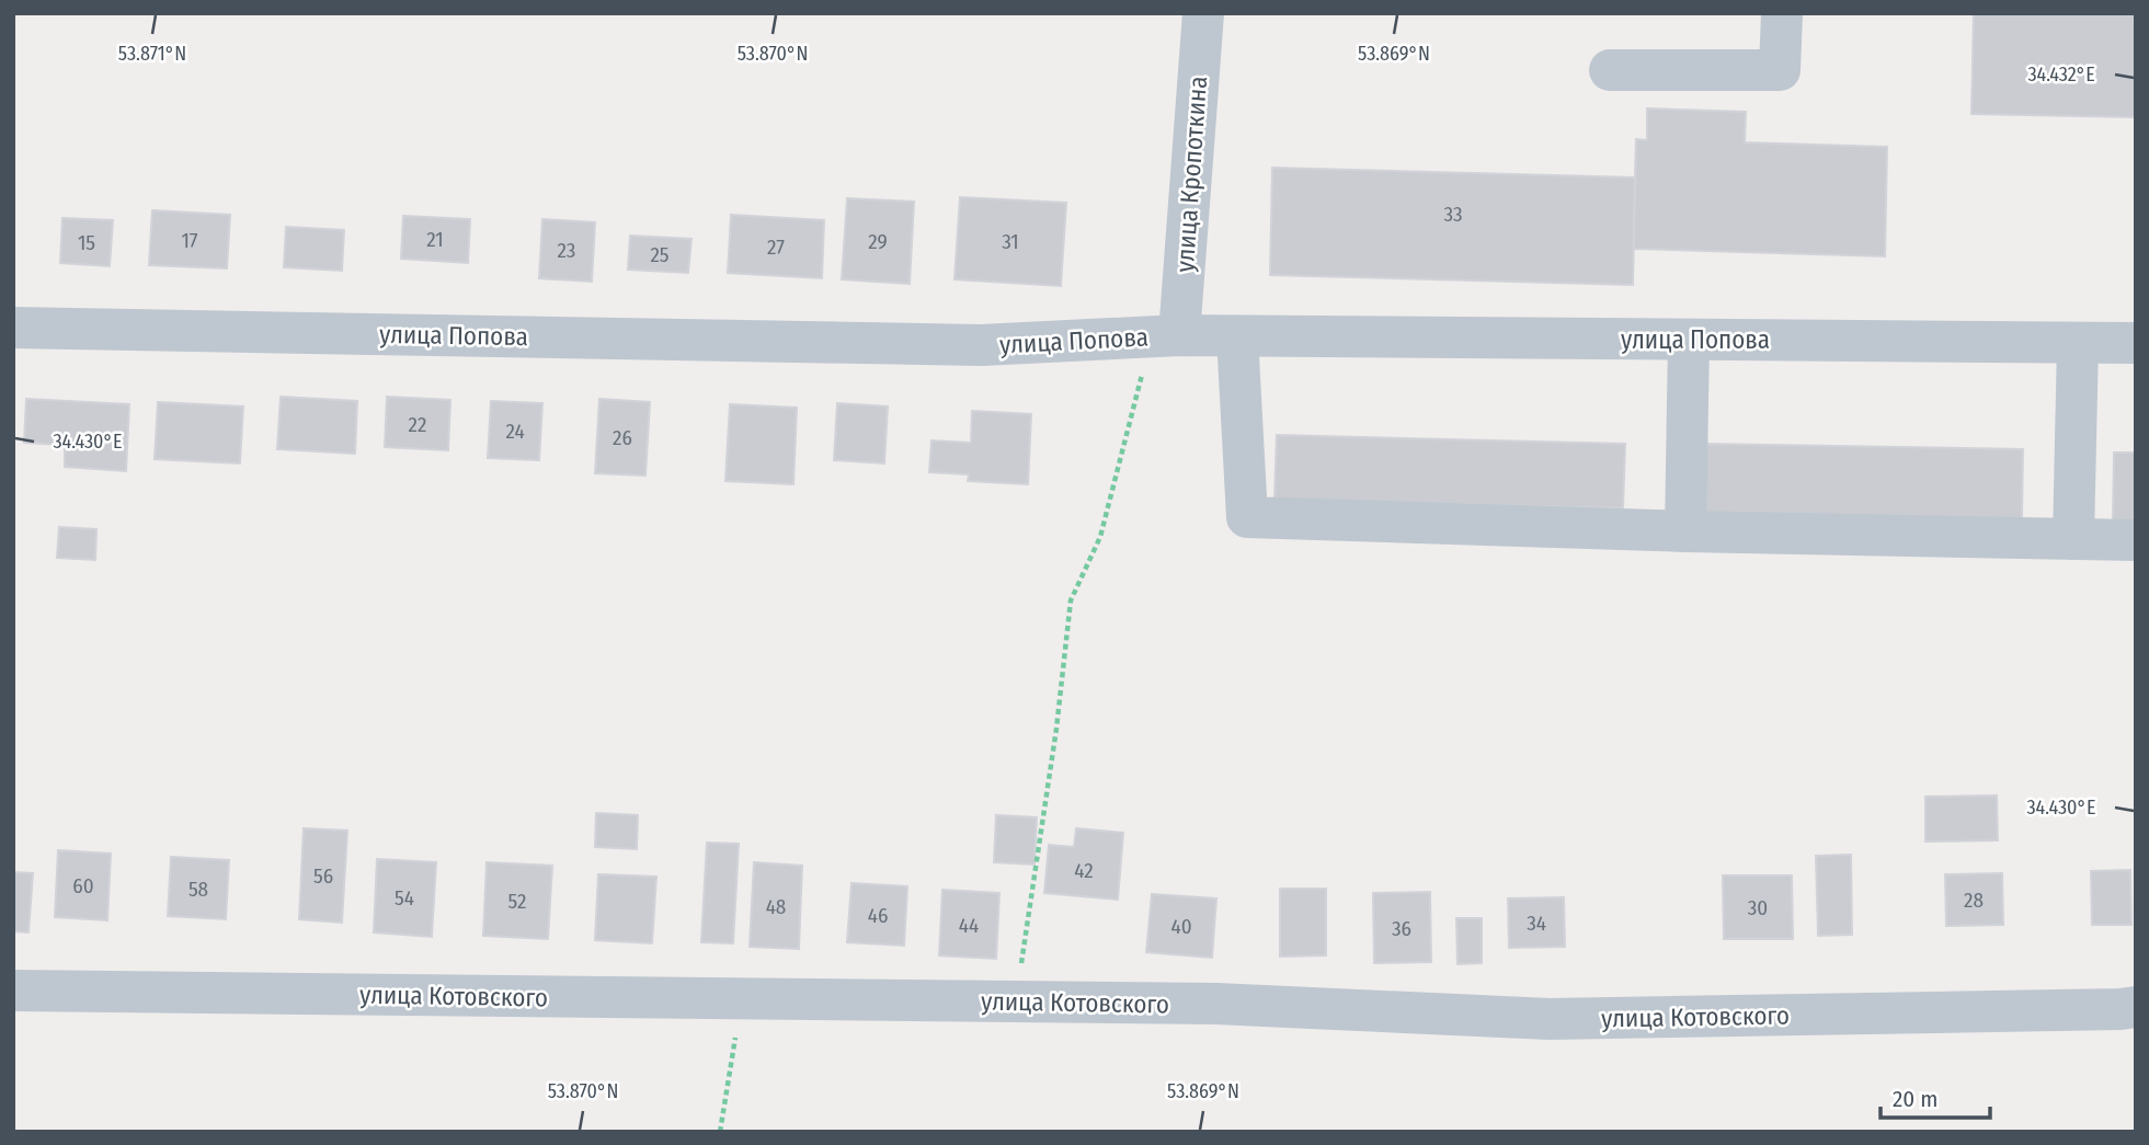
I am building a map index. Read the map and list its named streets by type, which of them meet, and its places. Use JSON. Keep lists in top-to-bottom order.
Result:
{
  "streets": {
    "street": ["улица Кропоткина", "улица Попова", "улица Котовского"]
  },
  "crossings": [
    ["улица Кропоткина", "улица Попова"]
  ],
  "house_numbers": [
    "33",
    "21",
    "17",
    "29",
    "31",
    "15",
    "27",
    "23",
    "25",
    "22",
    "24",
    "26",
    "42",
    "56",
    "60",
    "58",
    "54",
    "28",
    "52",
    "48",
    "30",
    "46",
    "34",
    "44",
    "40",
    "36"
  ],
  "scale_bar": "20 m",
  "coordinates": [
    "53.871°N",
    "53.870°N",
    "53.869°N",
    "34.432°E",
    "34.430°E"
  ]
}
